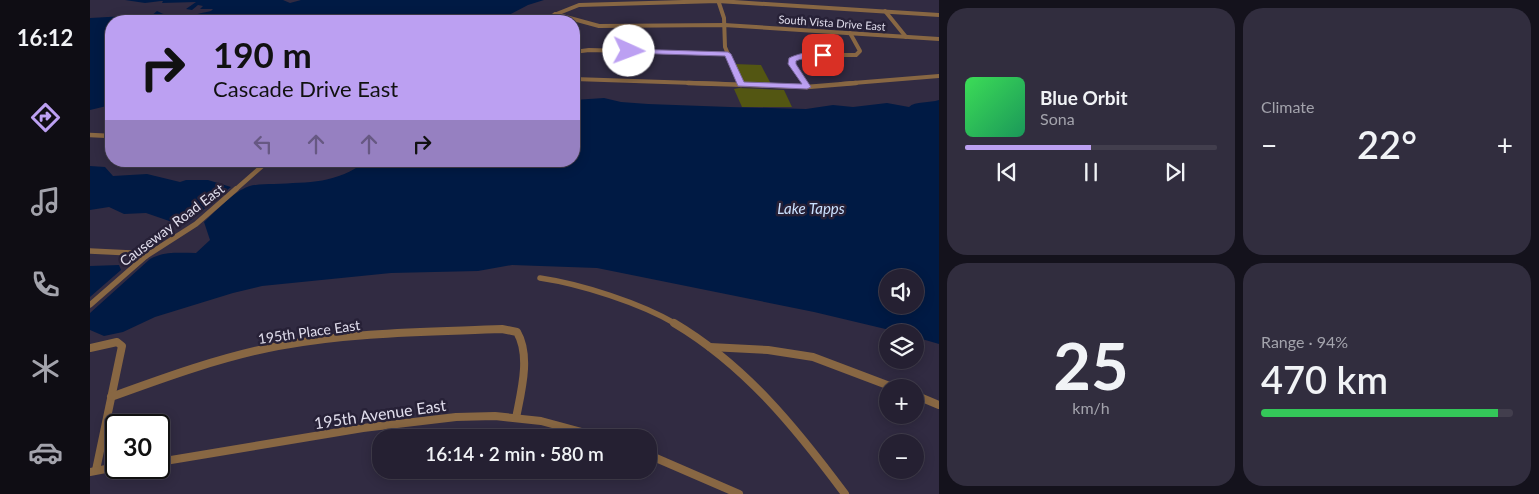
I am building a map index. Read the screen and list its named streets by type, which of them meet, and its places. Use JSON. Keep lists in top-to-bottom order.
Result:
{
  "streets": {
    "street": [
      "South Vista Drive East",
      "Causeway Road East",
      "195th Place East",
      "195th Avenue East"
    ]
  },
  "crossings": [
    ["195th Place East", "195th Avenue East"]
  ],
  "water": ["Lake Tapps"],
  "page": {
    "tabs": "16:12",
    "tile": [
      "Climate",
      ["25", "km/h"],
      ["Range · 94%", "470 km"]
    ],
    "turn": ["190 m", "Cascade Drive East"],
    "song": ["Blue Orbit", "Sona"],
    "heat": ["−", "22°", "+"],
    "map_buttons": ["+", "−"],
    "limit": "30",
    "trip": "16:14 · 2 min · 580 m"
  }
}
